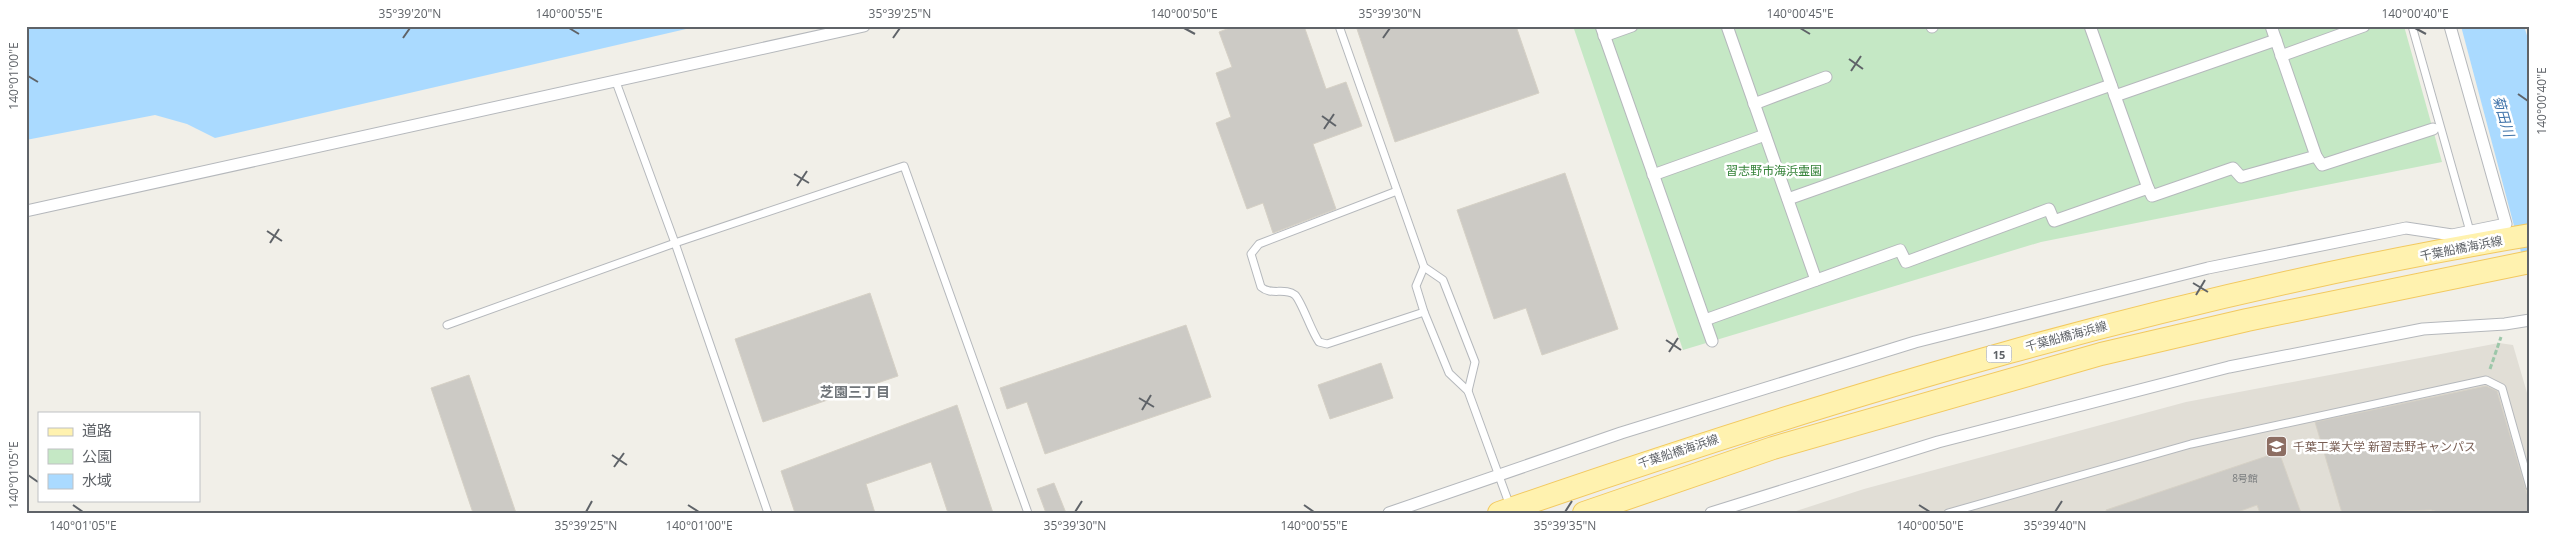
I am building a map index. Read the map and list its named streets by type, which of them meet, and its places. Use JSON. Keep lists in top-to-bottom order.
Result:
{
  "streets": {
    "main road": ["千葉船橋海浜線", "15"]
  },
  "districts": ["芝園三丁目"],
  "water": ["菊田川"],
  "parks": ["習志野市海浜霊園"],
  "places": {
    "school or university": ["千葉工業大学 新習志野キャンパス"]
  },
  "house_numbers": ["8号館"],
  "legend": ["道路", "公園", "水域"],
  "coordinates": [
    "35°39'20\"N",
    "140°00'55\"E",
    "35°39'25\"N",
    "140°00'50\"E",
    "35°39'30\"N",
    "140°00'45\"E",
    "140°00'40\"E",
    "140°01'00\"E",
    "140°01'05\"E",
    "35°39'35\"N",
    "35°39'40\"N"
  ]
}
